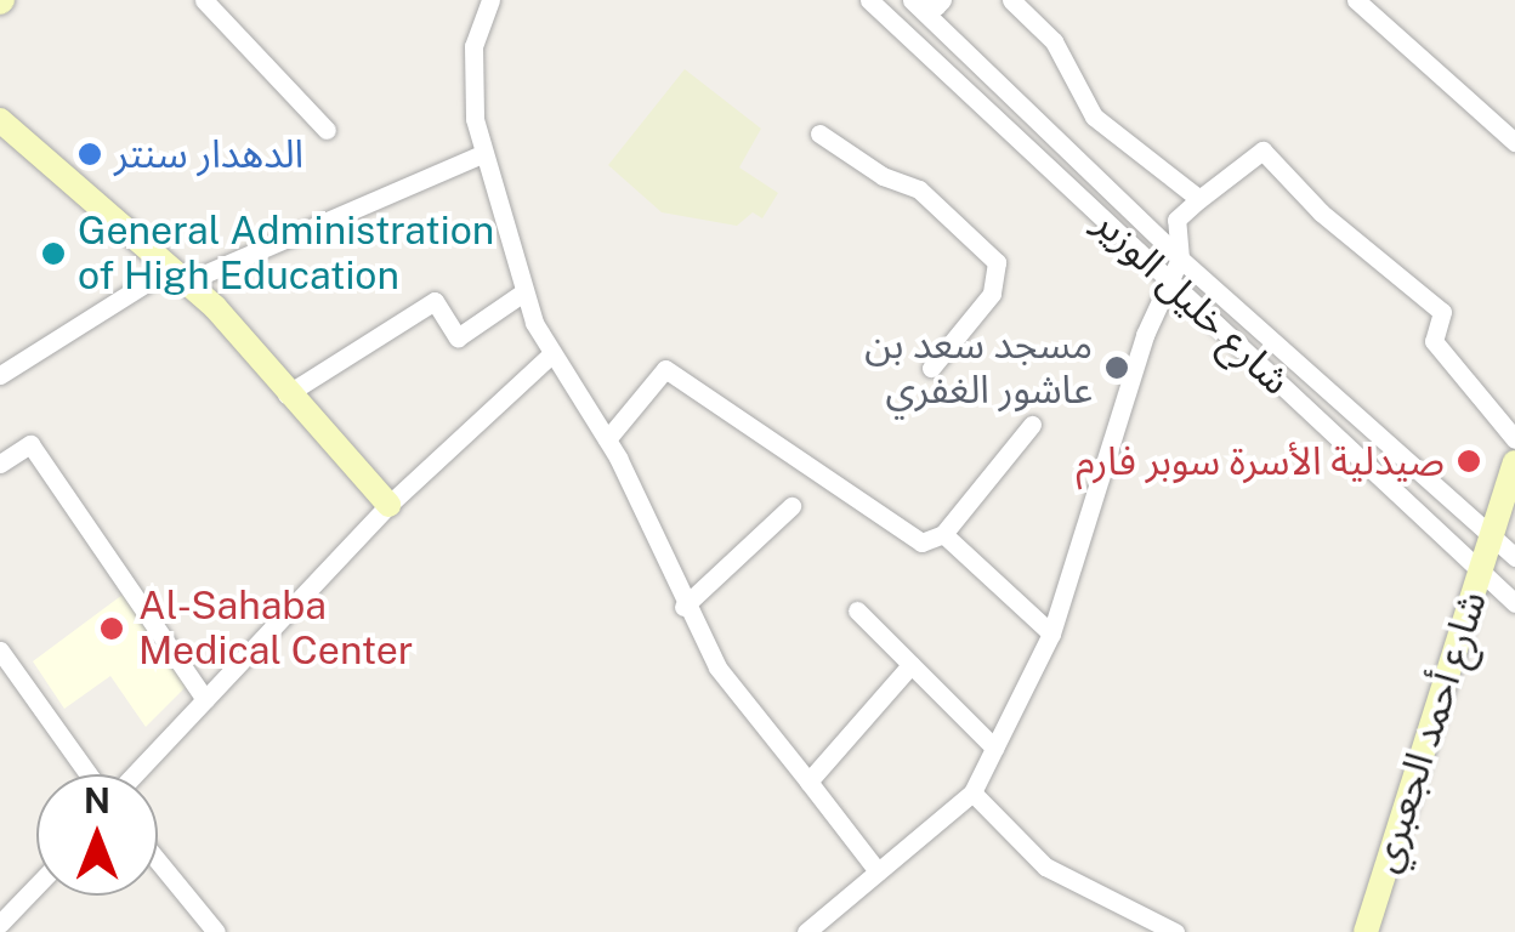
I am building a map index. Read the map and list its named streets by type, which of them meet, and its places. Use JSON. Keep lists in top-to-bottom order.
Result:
{
  "streets": {
    "street": ["شارع خليل الوزير", "شارع أحمد الجعبري"]
  },
  "crossings": [
    ["شارع خليل الوزير", "شارع أحمد الجعبري"]
  ],
  "places": [
    "الدهدار سنتر",
    "General Administration of High Education",
    "مسجد سعد بن عاشور الغفري",
    "صيدلية الأسرة سوبر فارم",
    "Al-Sahaba Medical Center"
  ],
  "north": "top"
}
